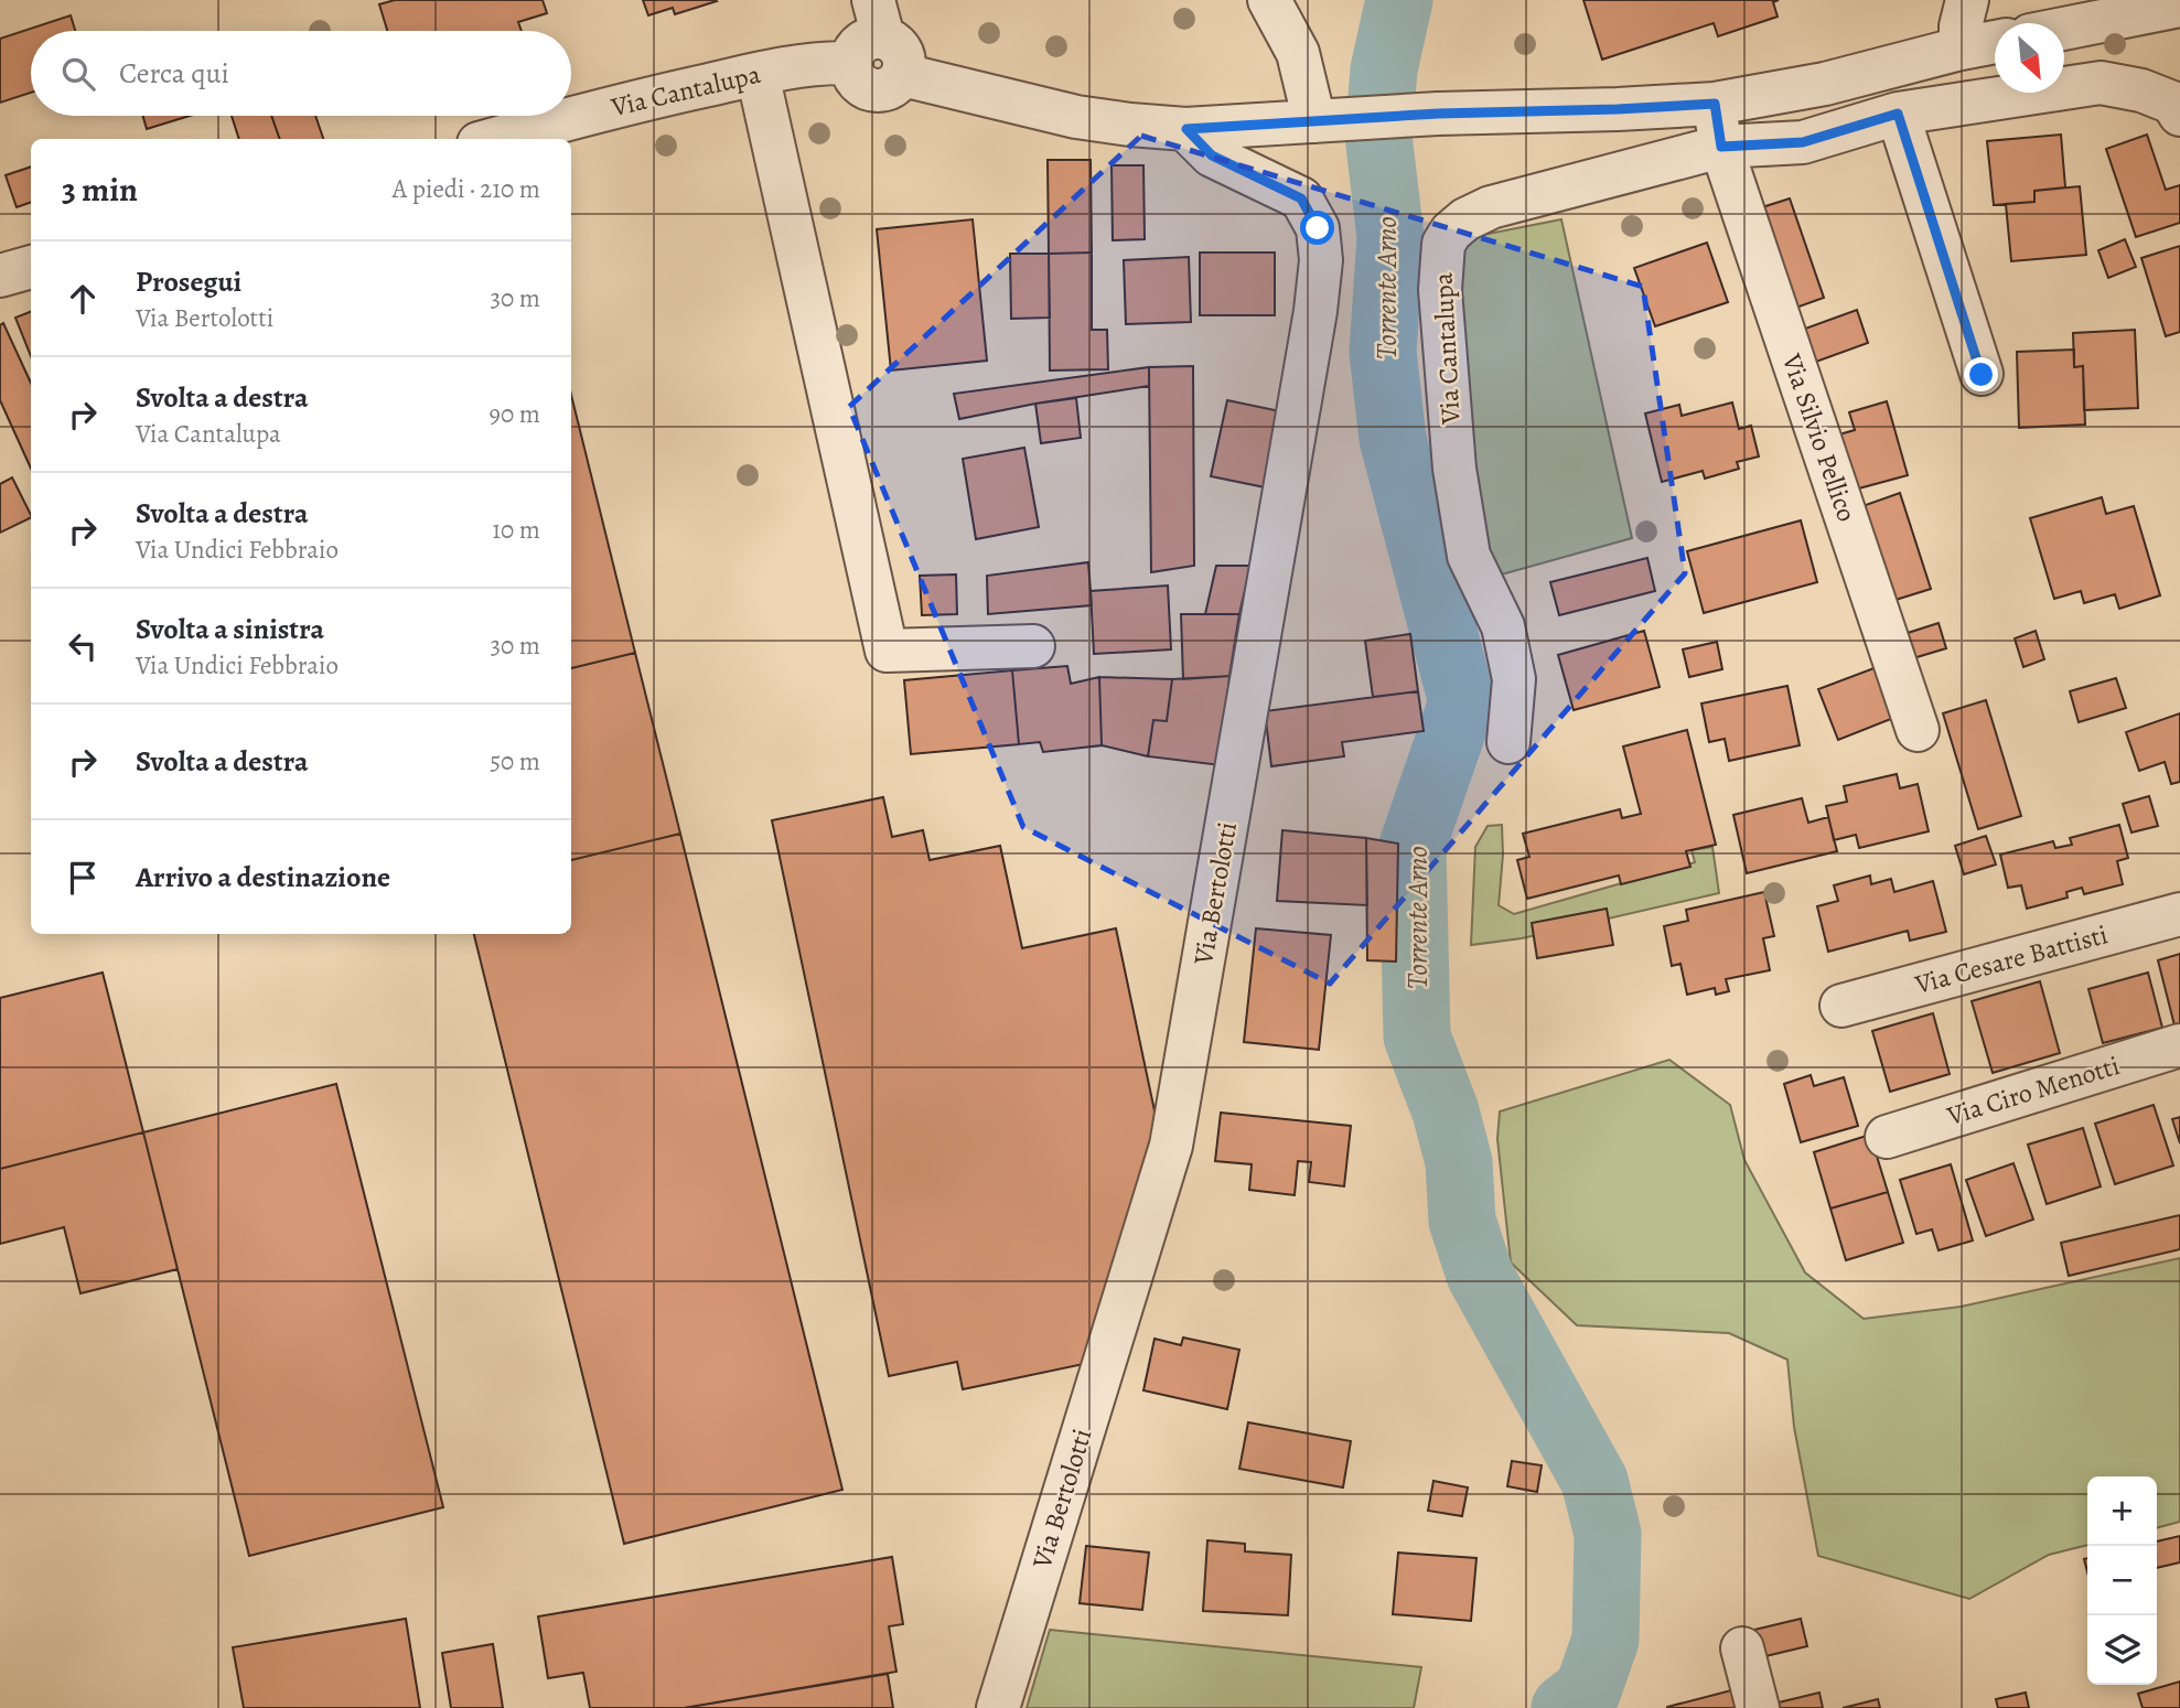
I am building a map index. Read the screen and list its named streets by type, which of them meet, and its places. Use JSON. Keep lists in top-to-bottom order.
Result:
{
  "streets": {
    "street": [
      "Via Cantalupa",
      "Via Silvio Pellico",
      "Via Bertolotti",
      "Via Cesare Battisti",
      "Via Ciro Menotti"
    ]
  },
  "crossings": [
    ["Via Cantalupa", "Via Silvio Pellico"]
  ],
  "water": ["Torrente Arno"],
  "north": "bottom right",
  "page": {
    "search": "Cerca qui",
    "heading": ["3 min", "A piedi · 210 m"],
    "list": [
      ["Prosegui", "Via Bertolotti", "30 m"],
      ["Svolta a destra", "Via Cantalupa", "90 m"],
      ["Svolta a destra", "Via Undici Febbraio", "10 m"],
      ["Svolta a sinistra", "Via Undici Febbraio", "30 m"],
      ["Svolta a destra", "50 m"],
      "Arrivo a destinazione"
    ],
    "map_buttons": ["+", "−"]
  }
}
